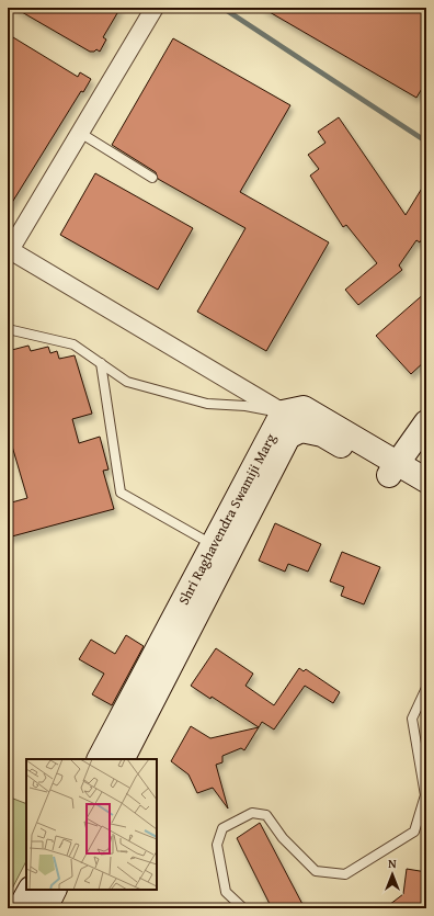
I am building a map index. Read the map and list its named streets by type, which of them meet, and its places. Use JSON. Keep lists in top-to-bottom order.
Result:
{
  "streets": {
    "street": ["Shri Raghavendra Swamiji Marg"]
  },
  "north": "top"
}
